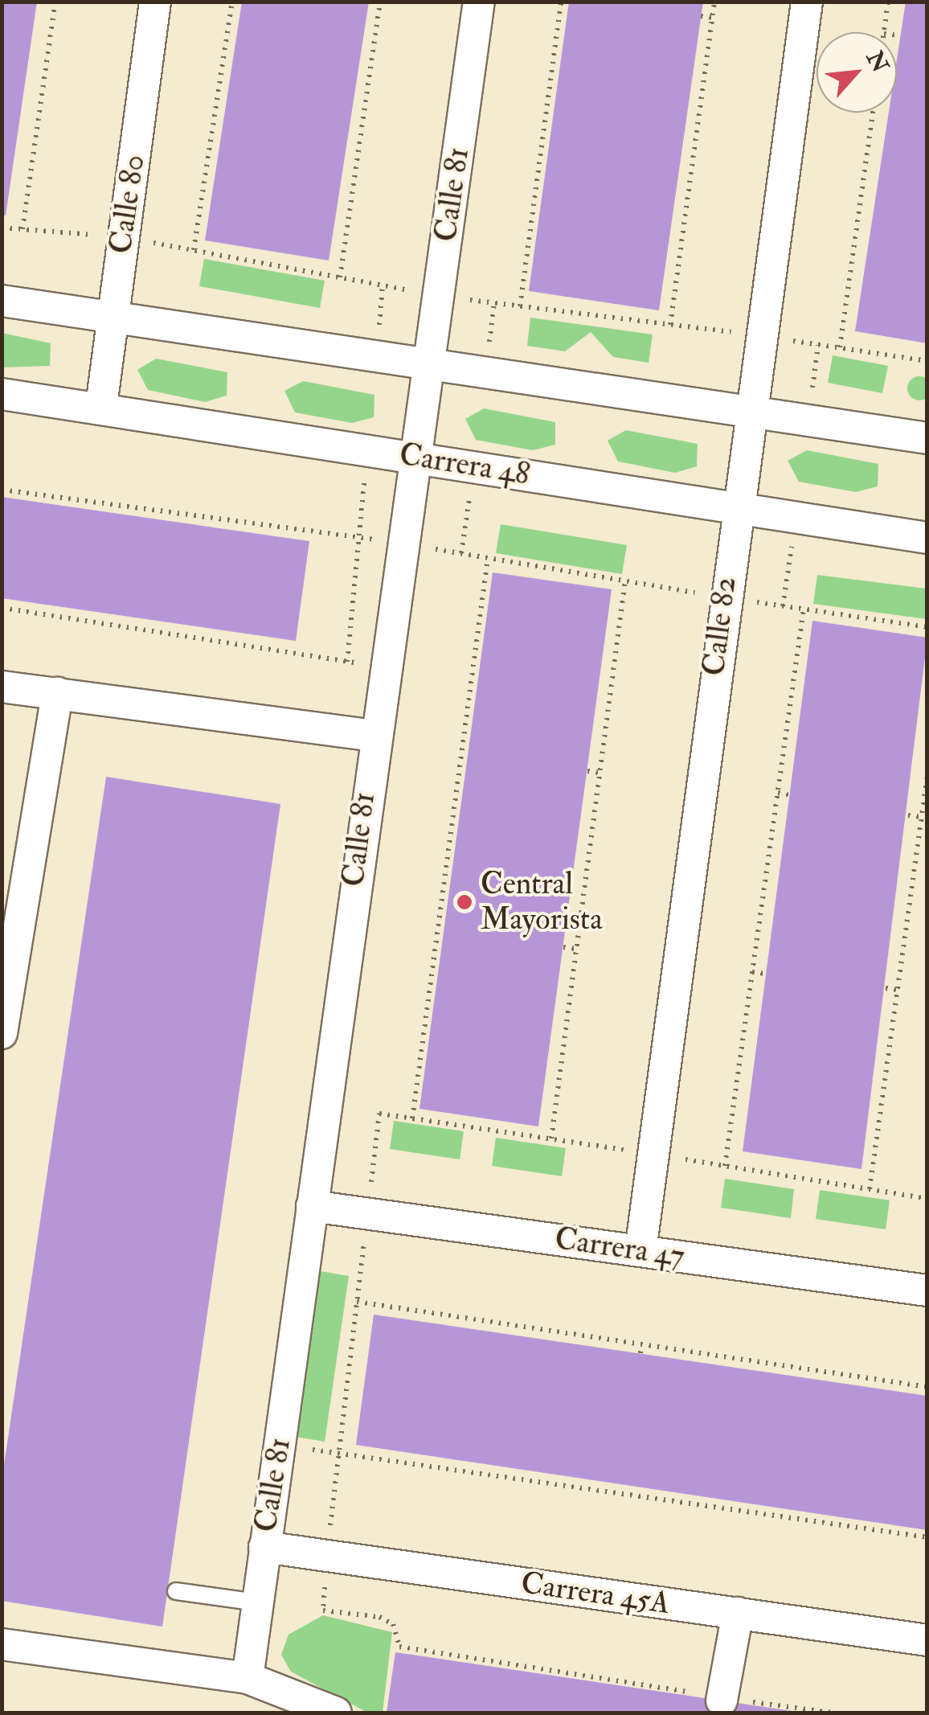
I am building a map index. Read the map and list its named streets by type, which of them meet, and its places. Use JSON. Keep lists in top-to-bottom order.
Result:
{
  "streets": {
    "street": [
      "Calle 81",
      "Calle 80",
      "Carrera 48",
      "Calle 82",
      "Carrera 47",
      "Carrera 45A"
    ]
  },
  "crossings": [
    ["Calle 81", "Carrera 48"],
    ["Calle 81", "Carrera 47"],
    ["Calle 81", "Carrera 45A"],
    ["Calle 80", "Carrera 48"],
    ["Carrera 48", "Calle 82"],
    ["Calle 82", "Carrera 47"]
  ],
  "places": ["Central Mayorista"],
  "north": "top right"
}
